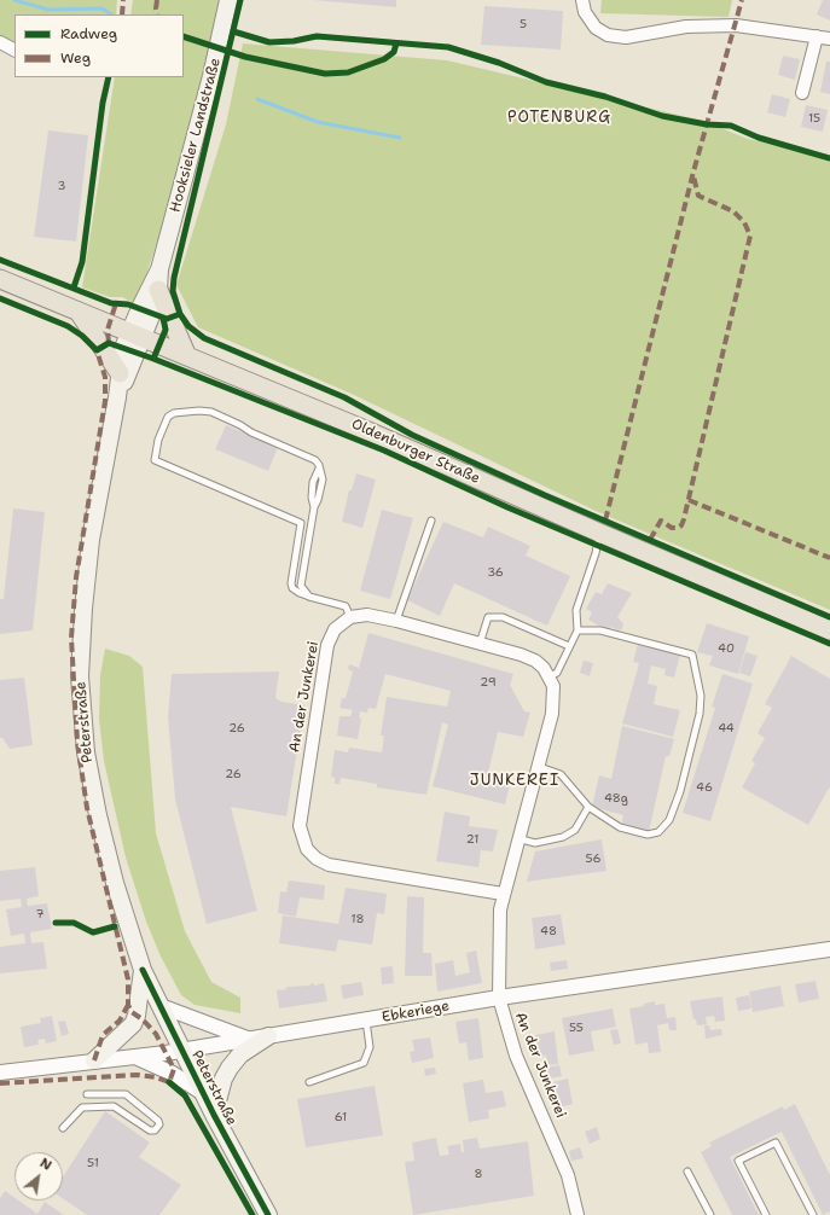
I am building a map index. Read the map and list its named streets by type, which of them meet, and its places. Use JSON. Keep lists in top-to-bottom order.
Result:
{
  "streets": {
    "main road": ["Hooksieler Landstraße", "Oldenburger Straße", "Peterstraße"],
    "street": ["An der Junkerei", "Ebkeriege"]
  },
  "crossings": [
    ["Hooksieler Landstraße", "Oldenburger Straße"],
    ["Hooksieler Landstraße", "Peterstraße"],
    ["Oldenburger Straße", "Peterstraße"],
    ["An der Junkerei", "Ebkeriege"],
    ["Peterstraße", "Ebkeriege"]
  ],
  "districts": ["POTENBURG", "JUNKEREI"],
  "house_numbers": [
    "5",
    "15",
    "3",
    "36",
    "40",
    "29",
    "26",
    "44",
    "26",
    "46",
    "48g",
    "21",
    "56",
    "7",
    "18",
    "48",
    "55",
    "61",
    "51",
    "8"
  ],
  "legend": ["Radweg", "Weg"],
  "north": "top right"
}
